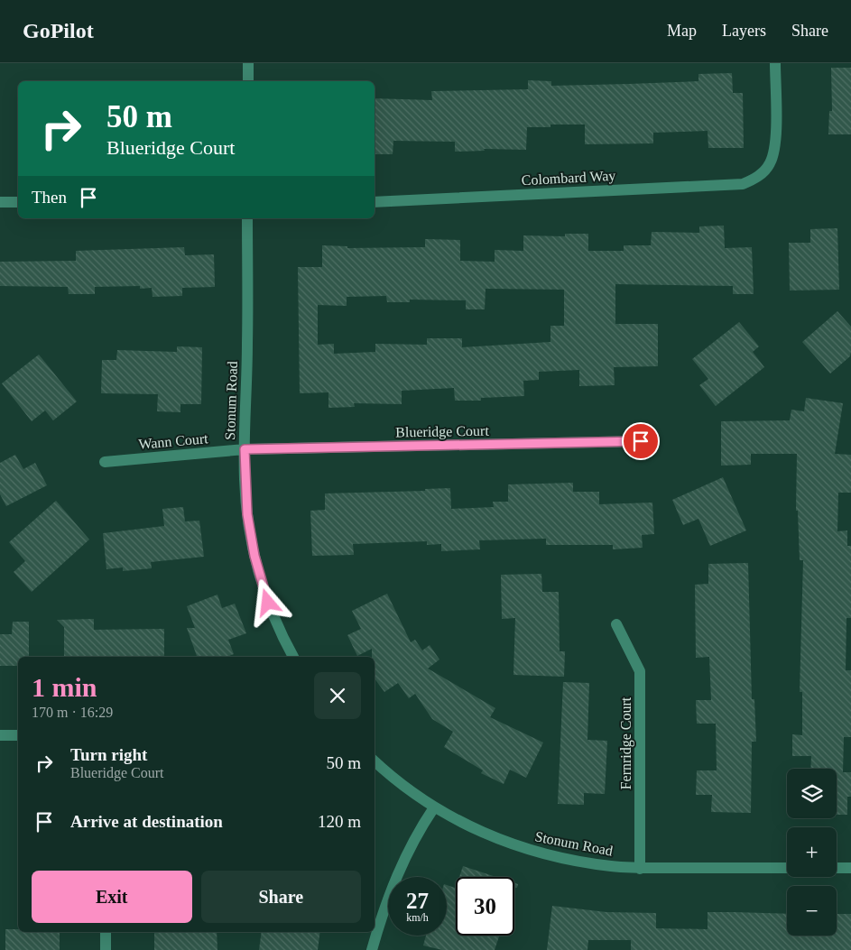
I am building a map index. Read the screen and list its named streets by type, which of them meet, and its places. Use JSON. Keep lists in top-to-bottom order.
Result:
{
  "streets": {
    "street": [
      "Colombard Way",
      "Stonum Road",
      "Blueridge Court",
      "Wann Court",
      "Fernridge Court"
    ]
  },
  "crossings": [
    ["Stonum Road", "Blueridge Court"],
    ["Stonum Road", "Wann Court"],
    ["Stonum Road", "Fernridge Court"],
    ["Blueridge Court", "Wann Court"]
  ],
  "page": {
    "header": "GoPilot",
    "nav": ["Map", "Layers", "Share"],
    "turn": ["50 m", "Blueridge Court"],
    "then": "Then",
    "heading": ["1 min", "170 m · 16:29"],
    "list": [
      {
        "name": "Turn right",
        "note": "Blueridge Court",
        "value": "50 m"
      },
      {
        "name": "Arrive at destination",
        "value": "120 m"
      }
    ],
    "map_buttons": ["+", "−"],
    "buttons": ["Exit", "Share"],
    "speed": "27 km/h",
    "limit": "30"
  }
}
